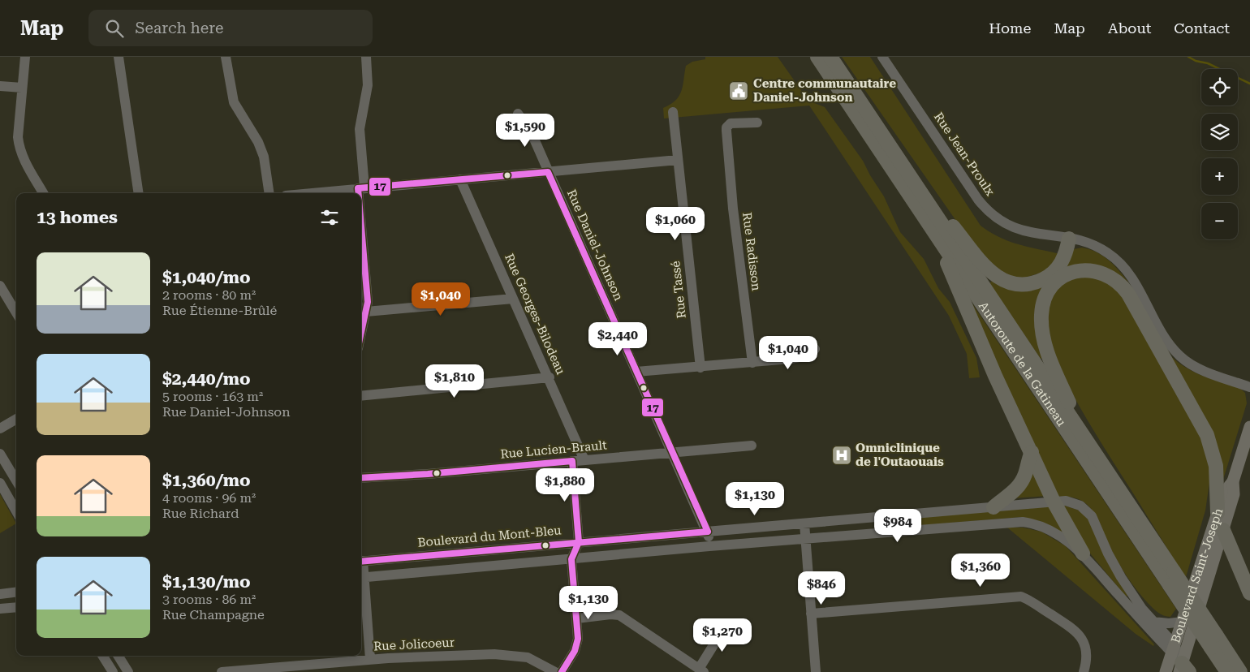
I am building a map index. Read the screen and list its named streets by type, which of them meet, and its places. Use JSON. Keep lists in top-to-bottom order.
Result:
{
  "streets": {
    "highway": ["Autoroute de la Gatineau"],
    "main road": ["Boulevard Saint-Joseph"],
    "street": [
      "Rue Jean-Proulx",
      "Rue Daniel-Johnson",
      "Rue Radisson",
      "Rue Tassé",
      "Rue Georges-Bilodeau",
      "Rue Lucien-Brault",
      "Boulevard du Mont-Bleu",
      "Rue Jolicoeur"
    ]
  },
  "crossings": [
    ["Rue Daniel-Johnson", "Rue Lucien-Brault"],
    ["Rue Daniel-Johnson", "Boulevard du Mont-Bleu"],
    ["Rue Georges-Bilodeau", "Rue Lucien-Brault"],
    ["Boulevard du Mont-Bleu", "Boulevard Saint-Joseph"]
  ],
  "places": {
    "public building": ["Centre communautaire Daniel-Johnson"],
    "hospital": ["Omniclinique de l'Outaouais"]
  },
  "lines": ["transit line 17"],
  "page": {
    "header": "Map",
    "search": "Search here",
    "nav": [
      "Home",
      "Map",
      "About",
      "Contact"
    ],
    "map_buttons": ["+", "−"],
    "price": [
      "$1,590",
      "$1,060",
      "$1,040",
      "$2,440",
      "$1,040",
      "$1,810",
      "$1,880",
      "$1,130",
      "$984",
      "$1,360",
      "$846",
      "$1,130",
      "$1,270"
    ],
    "heading": "13 homes",
    "list": [
      {
        "name": "$1,040/mo",
        "note": "2 rooms · 80 m² · Rue Étienne-Brûlé"
      },
      {
        "name": "$2,440/mo",
        "note": "5 rooms · 163 m² · Rue Daniel-Johnson"
      },
      {
        "name": "$1,360/mo",
        "note": "4 rooms · 96 m² · Rue Richard"
      },
      {
        "name": "$1,130/mo",
        "note": "3 rooms · 86 m² · Rue Champagne"
      }
    ]
  }
}
